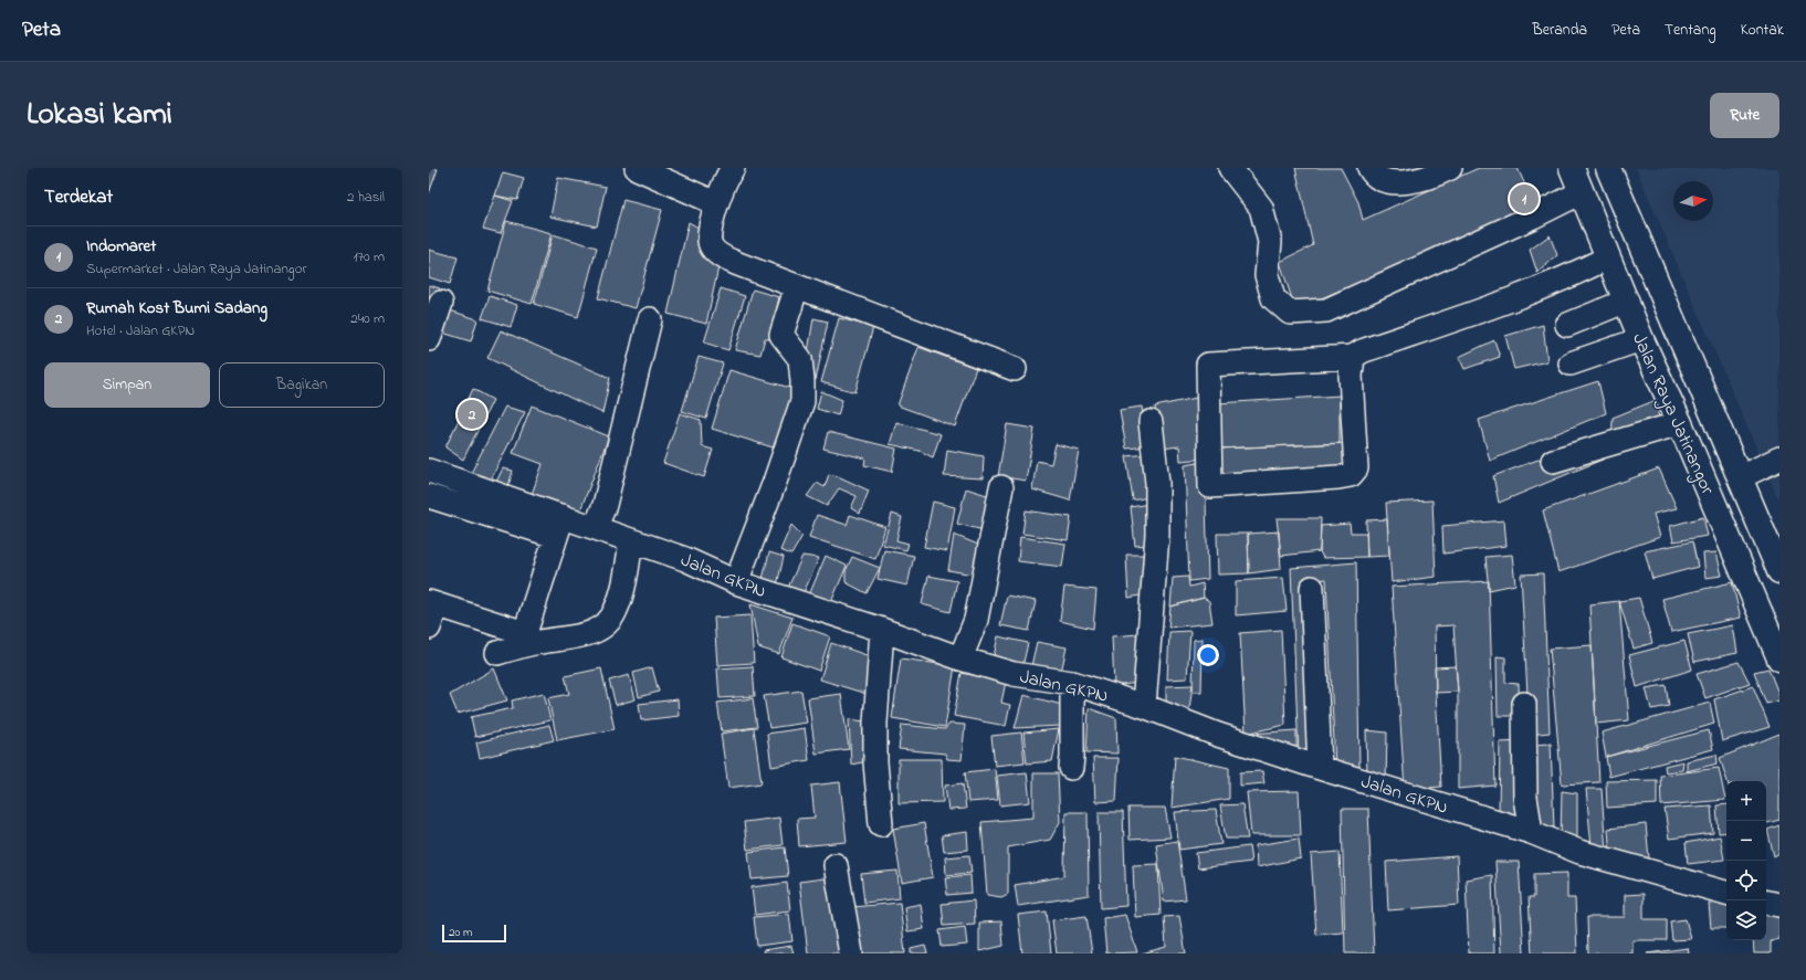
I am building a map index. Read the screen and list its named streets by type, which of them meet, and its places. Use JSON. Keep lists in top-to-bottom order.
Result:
{
  "streets": {
    "highway": ["Jalan Raya Jatinangor"],
    "street": ["Jalan GKPN"]
  },
  "scale_bar": "20 m",
  "north": "right",
  "page": {
    "header": "Peta",
    "nav": [
      "Beranda",
      "Peta",
      "Tentang",
      "Kontak"
    ],
    "title": "Lokasi kami",
    "buttons": [
      "Rute",
      ["Simpan", "Bagikan"]
    ],
    "heading": ["Terdekat", "2 hasil"],
    "pins": ["1", "2"],
    "list": [
      {
        "mark": "1",
        "name": "Indomaret",
        "note": "Supermarket · Jalan Raya Jatinangor",
        "value": "170 m"
      },
      {
        "mark": "2",
        "name": "Rumah Kost Bumi Sadang",
        "note": "Hotel · Jalan GKPN",
        "value": "240 m"
      }
    ],
    "map_buttons": ["+", "−"],
    "scale": "20 m"
  }
}
